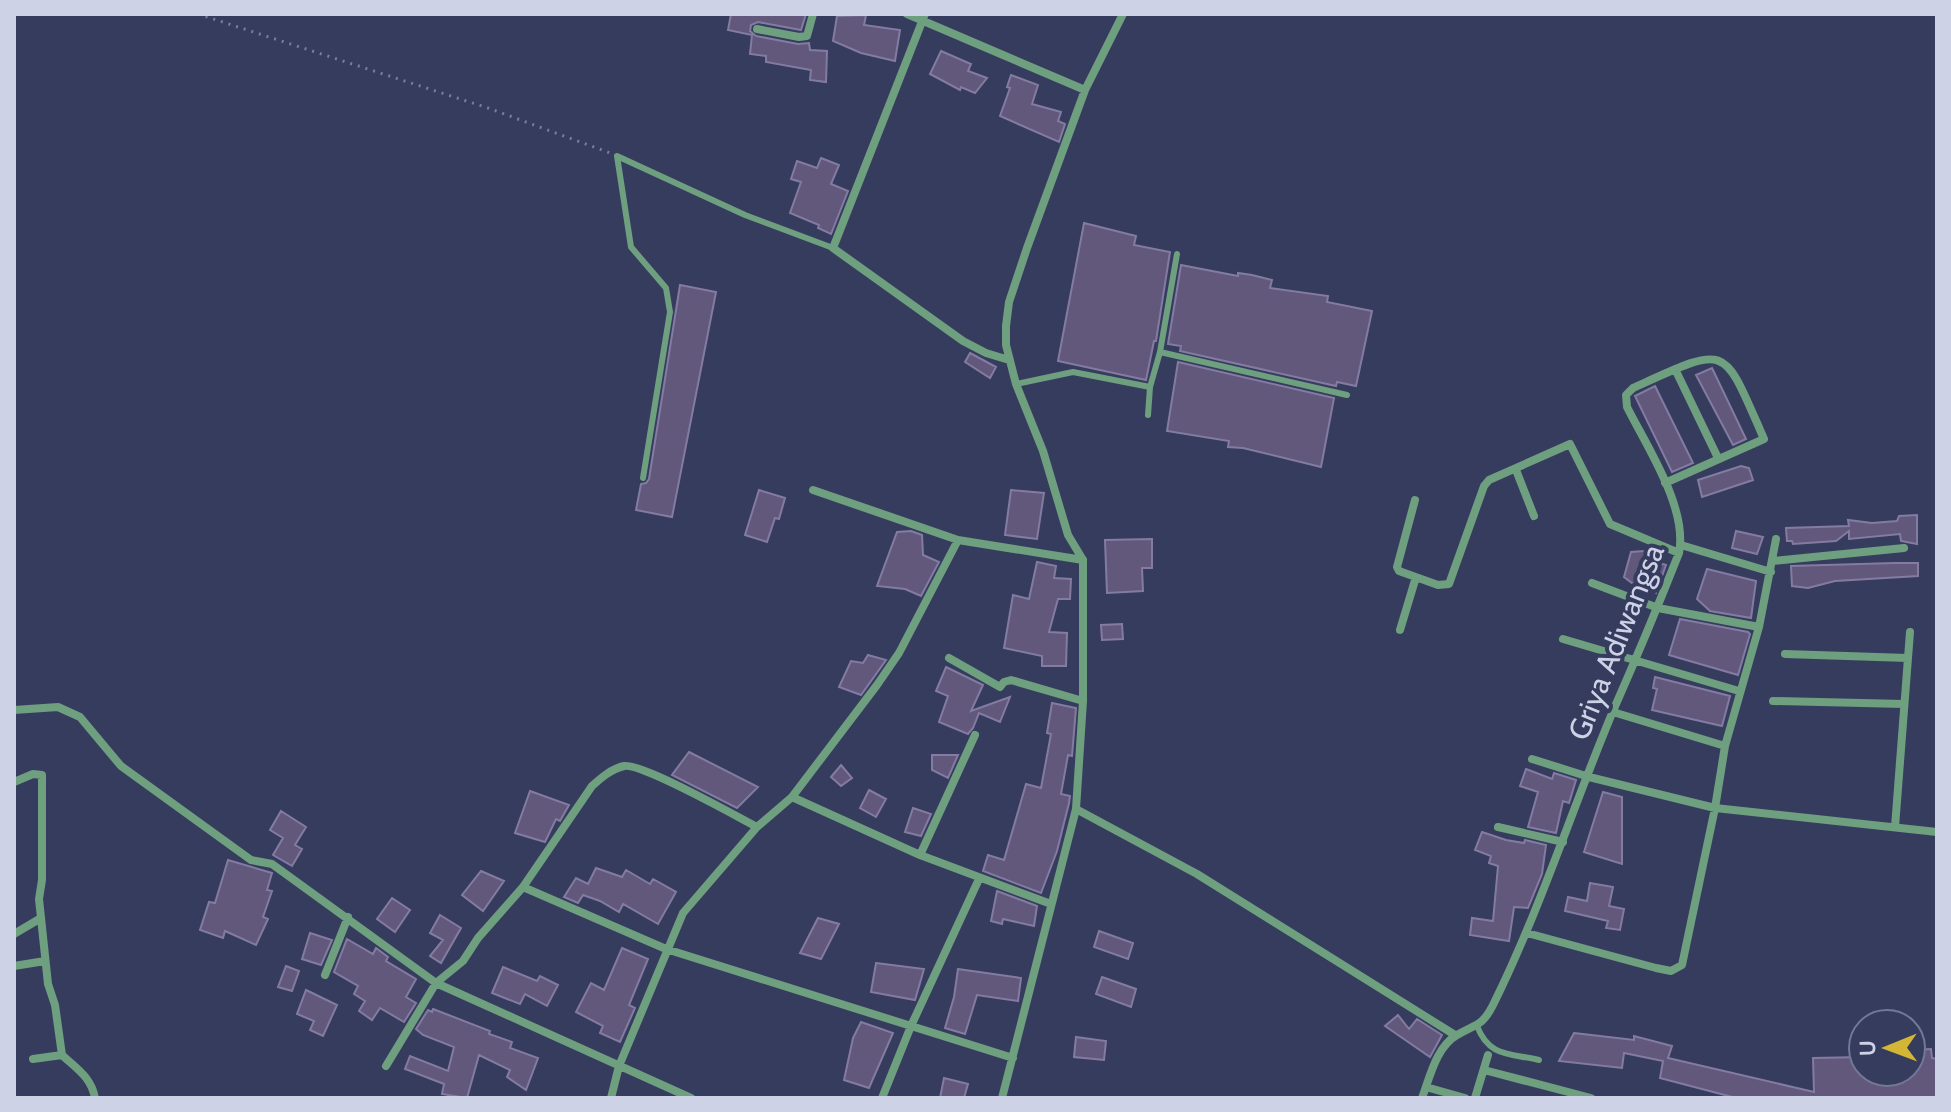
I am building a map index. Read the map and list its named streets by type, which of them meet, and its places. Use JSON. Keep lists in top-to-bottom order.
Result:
{
  "streets": {
    "street": ["Griya Adiwangsa"]
  },
  "north": "left"
}
